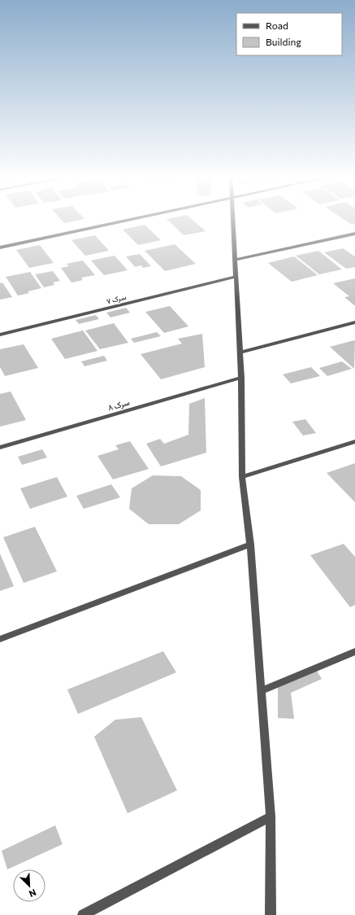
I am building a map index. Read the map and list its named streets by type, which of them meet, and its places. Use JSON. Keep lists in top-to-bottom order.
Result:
{
  "streets": {
    "street": ["سرک ۷", "سرک ۸"]
  },
  "legend": ["Road", "Building"],
  "north": "bottom right"
}
